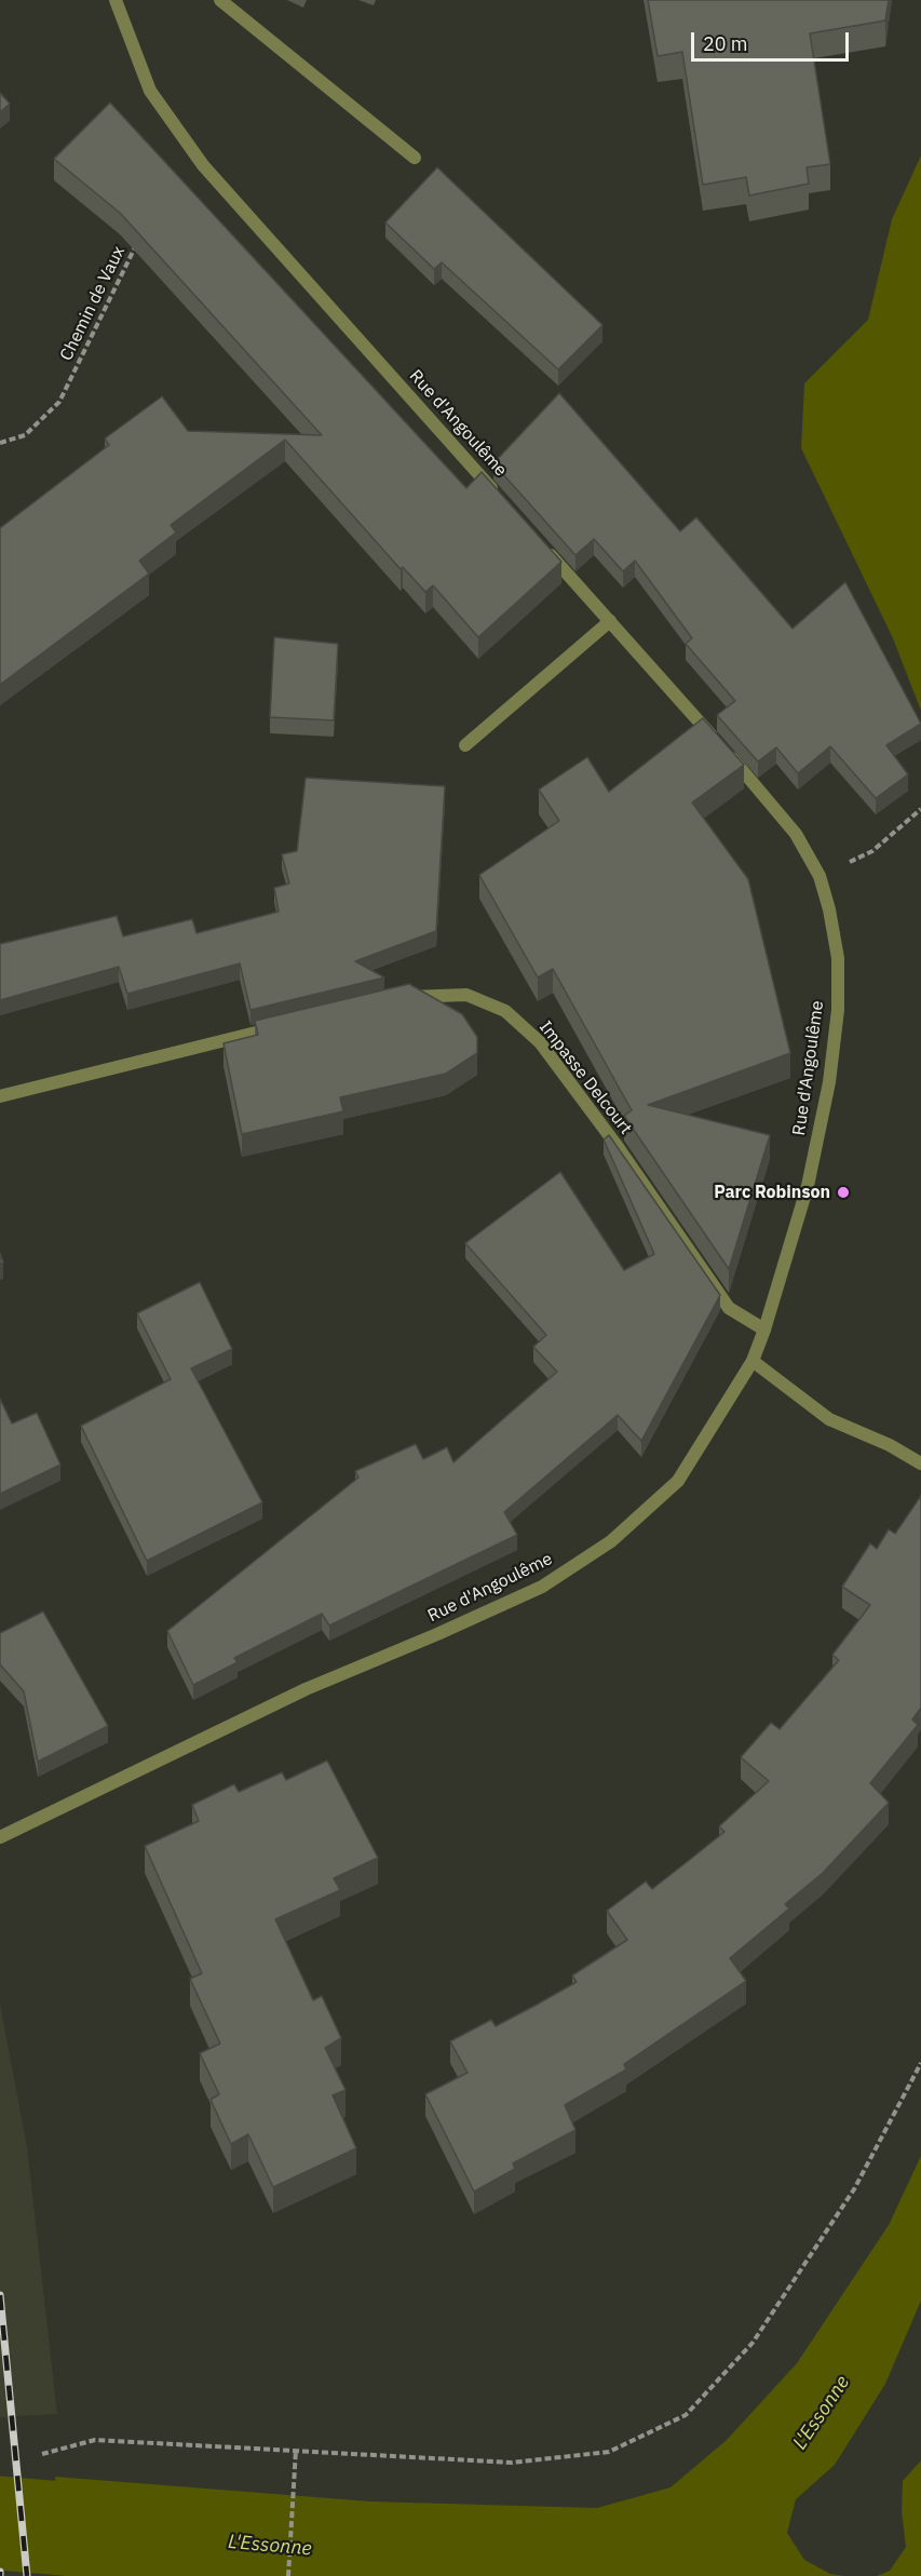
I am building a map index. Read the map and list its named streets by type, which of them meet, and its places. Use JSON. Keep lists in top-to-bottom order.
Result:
{
  "streets": {
    "street": ["Rue d'Angoulême", "Impasse Delcourt"],
    "path": ["Chemin de Vaux"]
  },
  "crossings": [
    ["Rue d'Angoulême", "Impasse Delcourt"]
  ],
  "water": ["L'Essonne"],
  "places": ["Parc Robinson"],
  "scale_bar": "20 m"
}
